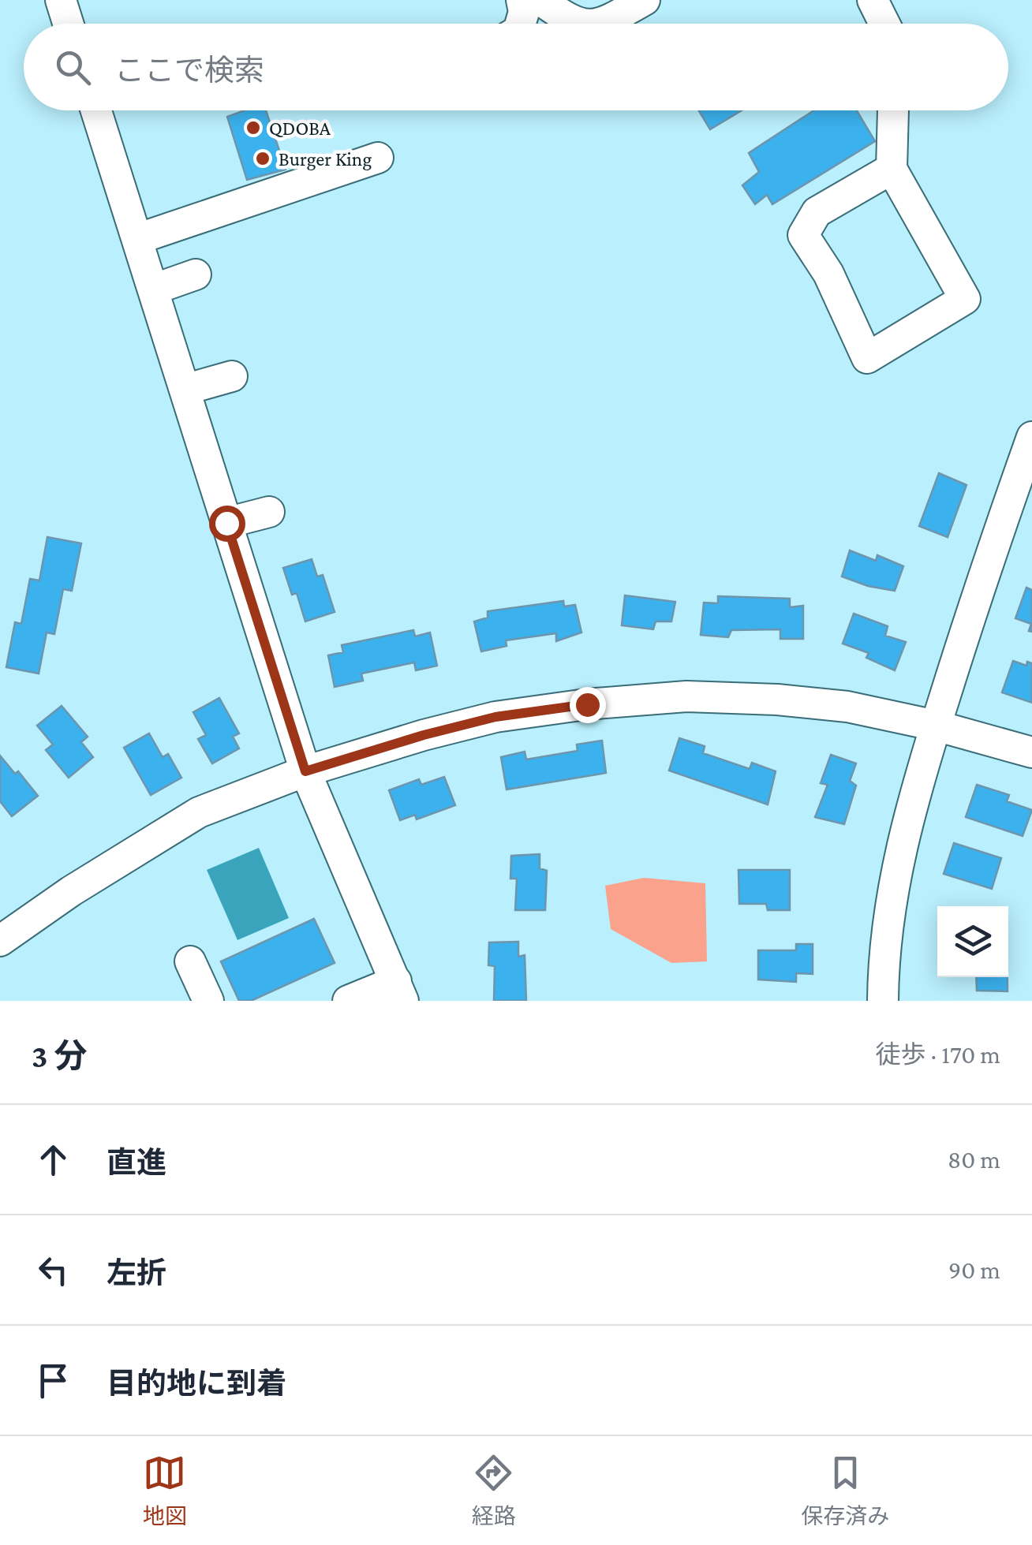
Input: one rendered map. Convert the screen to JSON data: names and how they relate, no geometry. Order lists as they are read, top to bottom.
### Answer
{
  "places": ["QDOBA", "Burger King"],
  "page": {
    "search": "ここで検索",
    "heading": ["3 分", "徒歩 · 170 m"],
    "list": [
      ["直進", "80 m"],
      ["左折", "90 m"],
      "目的地に到着"
    ],
    "nav": ["地図", "経路", "保存済み"]
  }
}
